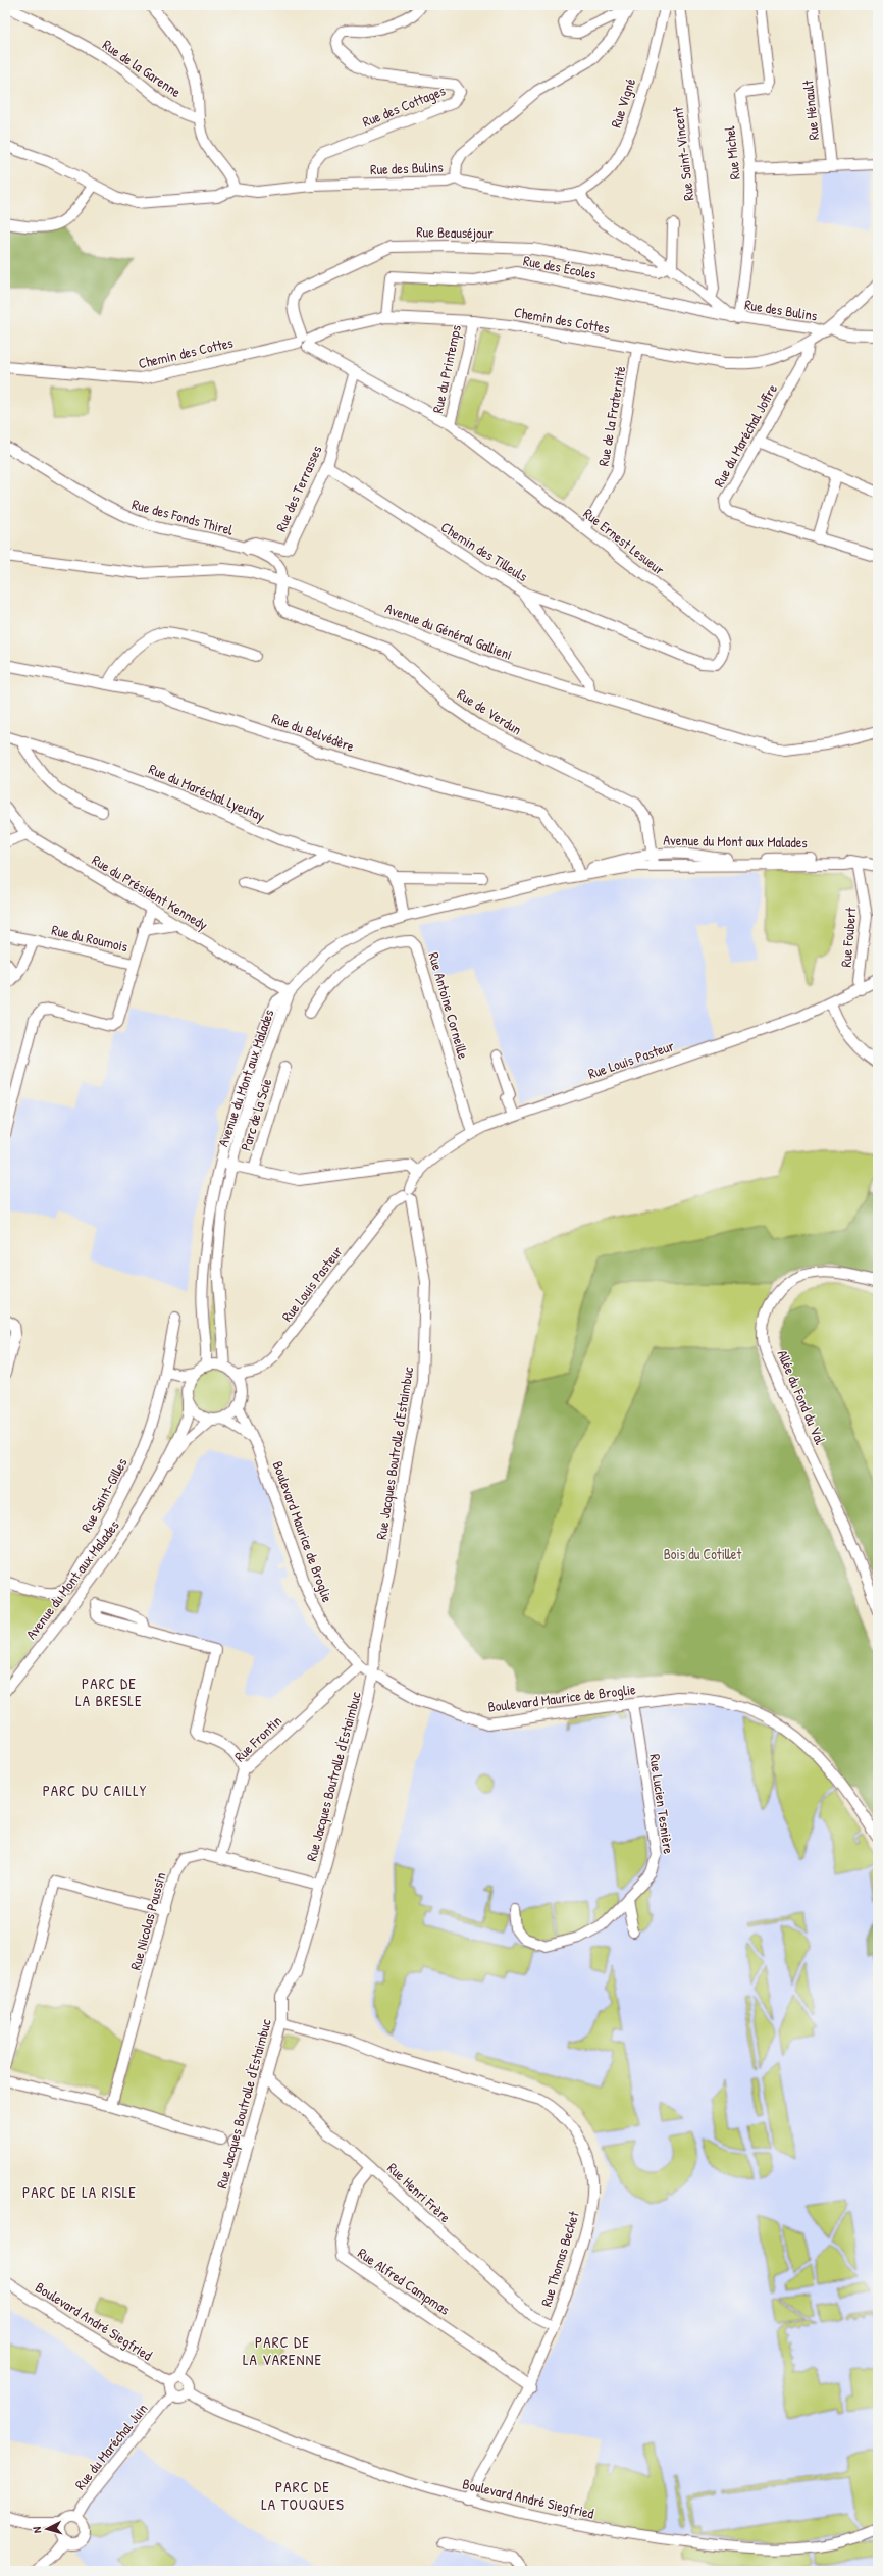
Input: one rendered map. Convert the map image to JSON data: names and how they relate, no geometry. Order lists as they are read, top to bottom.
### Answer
{
  "streets": {
    "street": [
      "Rue de la Garenne",
      "Rue Vigné",
      "Rue des Cottages",
      "Rue Hénault",
      "Rue Michel",
      "Rue Saint-Vincent",
      "Rue des Bulins",
      "Rue Beauséjour",
      "Rue des Écoles",
      "Chemin des Cottes",
      "Rue du Printemps",
      "Rue de la Fraternité",
      "Rue du Maréchal Joffre",
      "Rue des Terrasses",
      "Rue des Fonds Thirel",
      "Rue Ernest Lesueur",
      "Chemin des Tilleuls",
      "Avenue du Général Gallieni",
      "Rue de Verdun",
      "Rue du Belvédère",
      "Rue du Maréchal Lyeutay",
      "Avenue du Mont aux Malades",
      "Rue du Président Kennedy",
      "Rue Foubert",
      "Rue du Roumois",
      "Rue Antoine Corneille",
      "Rue Louis Pasteur",
      "Parc de la Scie",
      "Allée du Fond du Val",
      "Rue Jacques Boutrolle d'Estaimbuc",
      "Rue Saint-Gilles",
      "Boulevard Maurice de Broglie",
      "Rue Frontin",
      "Rue Lucien Tesnière",
      "Rue Nicolas Poussin",
      "Rue Henri Frère",
      "Rue Thomas Becket",
      "Rue Alfred Campmas",
      "Boulevard André Siegfried",
      "Rue du Maréchal Juin"
    ]
  },
  "crossings": [
    ["Rue Vigné", "Rue des Bulins"],
    ["Rue des Cottages", "Rue des Bulins"],
    ["Rue Michel", "Rue des Bulins"],
    ["Rue Saint-Vincent", "Rue des Bulins"],
    ["Rue des Bulins", "Rue Beauséjour"],
    ["Rue des Bulins", "Rue des Écoles"],
    ["Rue des Bulins", "Chemin des Cottes"],
    ["Rue Beauséjour", "Chemin des Cottes"],
    ["Rue Beauséjour", "Rue Ernest Lesueur"],
    ["Rue des Écoles", "Chemin des Cottes"],
    ["Chemin des Cottes", "Rue du Printemps"],
    ["Chemin des Cottes", "Rue de la Fraternité"],
    ["Chemin des Cottes", "Rue du Maréchal Joffre"],
    ["Chemin des Cottes", "Rue Ernest Lesueur"],
    ["Rue du Printemps", "Rue Ernest Lesueur"],
    ["Rue de la Fraternité", "Rue Ernest Lesueur"],
    ["Rue des Terrasses", "Rue des Fonds Thirel"],
    ["Rue des Terrasses", "Rue Ernest Lesueur"],
    ["Rue des Terrasses", "Chemin des Tilleuls"],
    ["Rue des Fonds Thirel", "Avenue du Général Gallieni"],
    ["Rue des Fonds Thirel", "Rue de Verdun"],
    ["Rue Ernest Lesueur", "Chemin des Tilleuls"],
    ["Chemin des Tilleuls", "Avenue du Général Gallieni"],
    ["Avenue du Général Gallieni", "Rue de Verdun"],
    ["Rue de Verdun", "Avenue du Mont aux Malades"],
    ["Rue du Belvédère", "Avenue du Mont aux Malades"],
    ["Avenue du Mont aux Malades", "Rue du Président Kennedy"],
    ["Avenue du Mont aux Malades", "Rue Foubert"],
    ["Avenue du Mont aux Malades", "Rue Louis Pasteur"],
    ["Avenue du Mont aux Malades", "Boulevard Maurice de Broglie"],
    ["Rue Foubert", "Rue Louis Pasteur"],
    ["Rue Antoine Corneille", "Rue Louis Pasteur"],
    ["Rue Louis Pasteur", "Rue Jacques Boutrolle d'Estaimbuc"],
    ["Rue Louis Pasteur", "Boulevard Maurice de Broglie"],
    ["Rue Jacques Boutrolle d'Estaimbuc", "Boulevard Maurice de Broglie"],
    ["Rue Jacques Boutrolle d'Estaimbuc", "Rue Nicolas Poussin"],
    ["Rue Jacques Boutrolle d'Estaimbuc", "Rue Henri Frère"],
    ["Rue Jacques Boutrolle d'Estaimbuc", "Rue Thomas Becket"],
    ["Rue Jacques Boutrolle d'Estaimbuc", "Boulevard André Siegfried"],
    ["Rue Jacques Boutrolle d'Estaimbuc", "Rue du Maréchal Juin"],
    ["Boulevard Maurice de Broglie", "Rue Frontin"],
    ["Boulevard Maurice de Broglie", "Rue Lucien Tesnière"],
    ["Rue Frontin", "Rue Nicolas Poussin"],
    ["Rue Henri Frère", "Rue Thomas Becket"],
    ["Rue Henri Frère", "Rue Alfred Campmas"],
    ["Rue Thomas Becket", "Rue Alfred Campmas"],
    ["Rue Thomas Becket", "Boulevard André Siegfried"]
  ],
  "districts": [
    "PARC DE LA BRESLE",
    "PARC DU CAILLY",
    "PARC DE LA RISLE",
    "PARC DE LA VARENNE",
    "PARC DE LA TOUQUES"
  ],
  "parks": ["Bois du Cotillet"],
  "north": "left"
}
